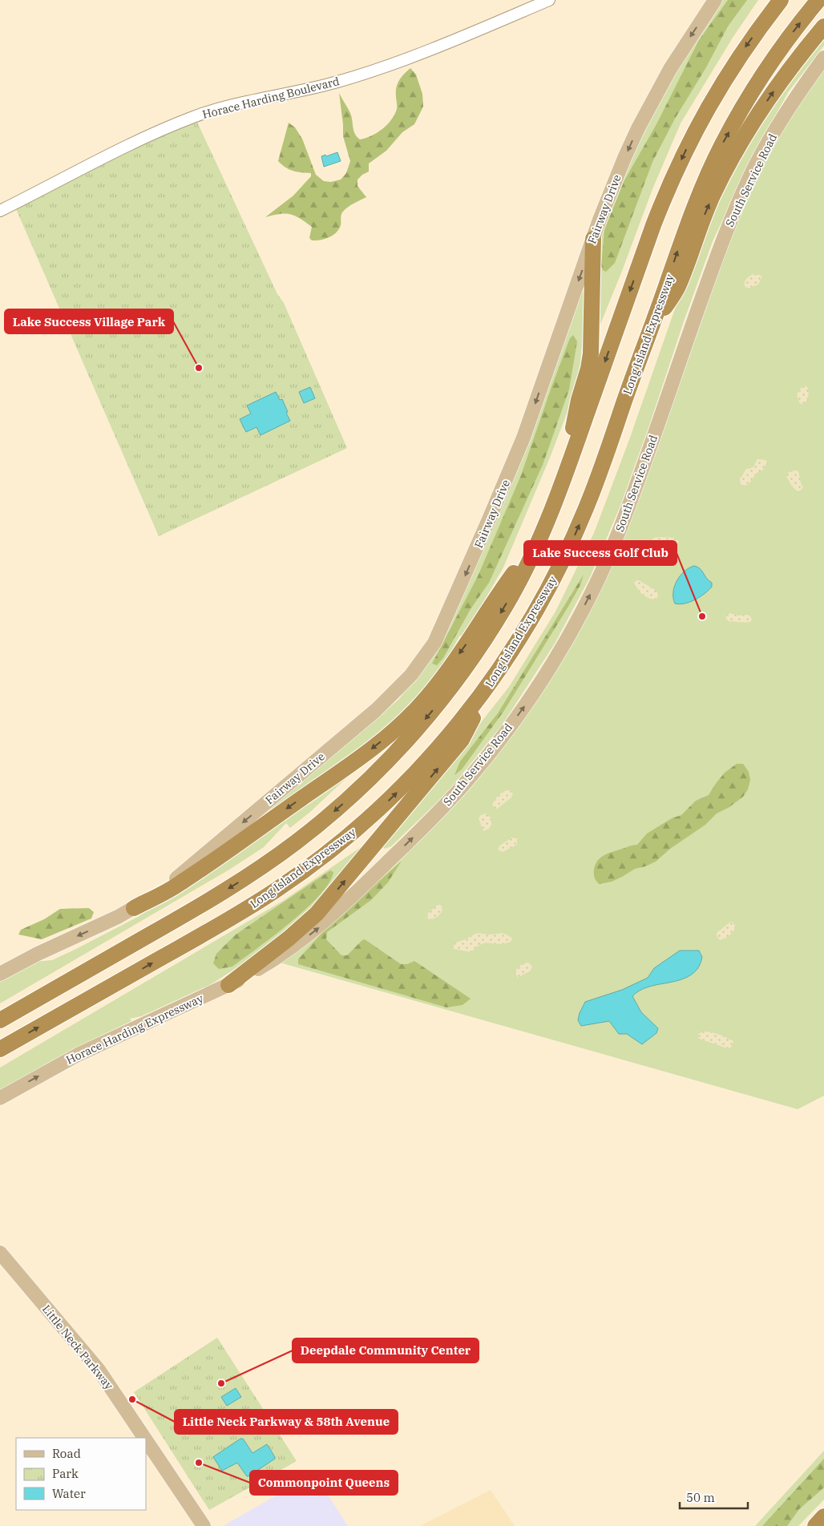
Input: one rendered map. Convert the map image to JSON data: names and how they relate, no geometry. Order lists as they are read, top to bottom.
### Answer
{
  "streets": {
    "highway": ["Long Island Expressway"],
    "main road": [
      "South Service Road",
      "Fairway Drive",
      "Horace Harding Expressway",
      "Little Neck Parkway"
    ],
    "street": ["Horace Harding Boulevard"]
  },
  "crossings": [
    ["South Service Road", "Horace Harding Expressway"]
  ],
  "one_way": ["South Service Road", "Fairway Drive", "Horace Harding Expressway"],
  "places": [
    "Lake Success Village Park",
    "Lake Success Golf Club",
    "Deepdale Community Center",
    "Little Neck Parkway & 58th Avenue",
    "Commonpoint Queens"
  ],
  "legend": ["Road", "Park", "Water"],
  "scale_bar": "50 m"
}
